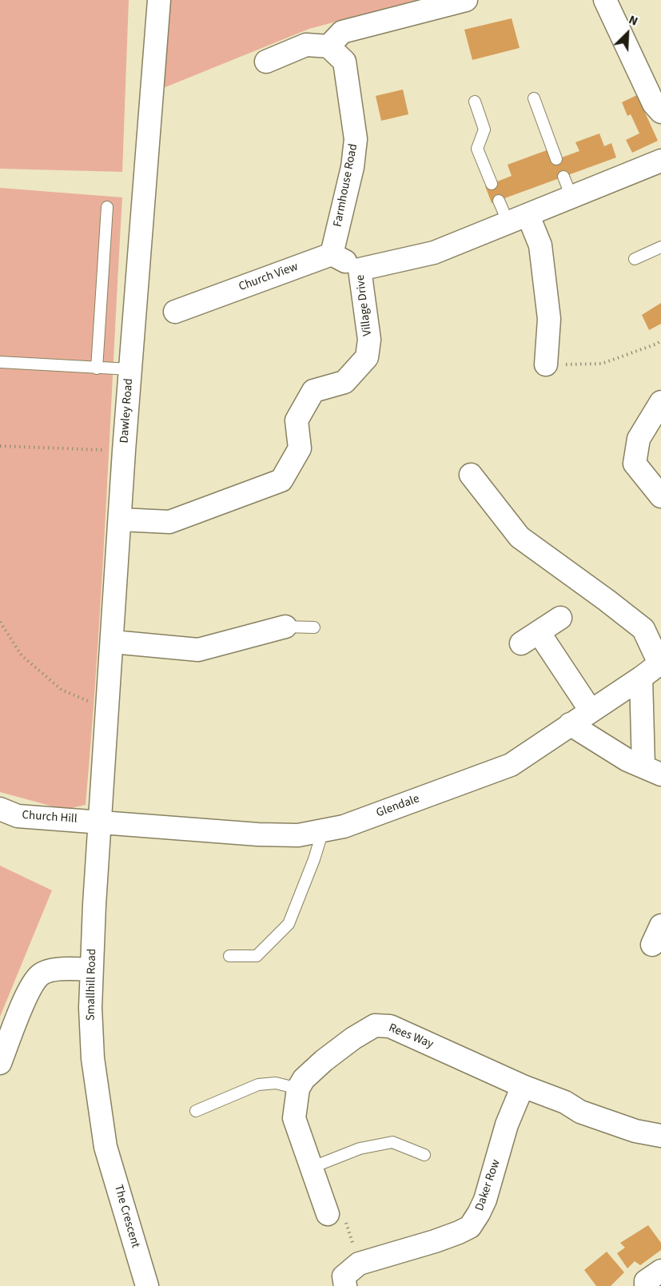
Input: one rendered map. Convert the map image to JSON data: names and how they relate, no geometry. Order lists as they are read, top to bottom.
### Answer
{
  "streets": {
    "street": [
      "Farmhouse Road",
      "Church View",
      "Village Drive",
      "Dawley Road",
      "Glendale",
      "Church Hill",
      "Smallhill Road",
      "Rees Way",
      "Daker Row",
      "The Crescent"
    ]
  },
  "crossings": [
    ["Farmhouse Road", "Church View"],
    ["Village Drive", "Dawley Road"],
    ["Dawley Road", "Glendale"],
    ["Dawley Road", "Church Hill"],
    ["Dawley Road", "Smallhill Road"],
    ["Glendale", "Church Hill"],
    ["Glendale", "Smallhill Road"],
    ["Church Hill", "Smallhill Road"],
    ["Smallhill Road", "The Crescent"],
    ["Rees Way", "Daker Row"]
  ],
  "north": "top right"
}
